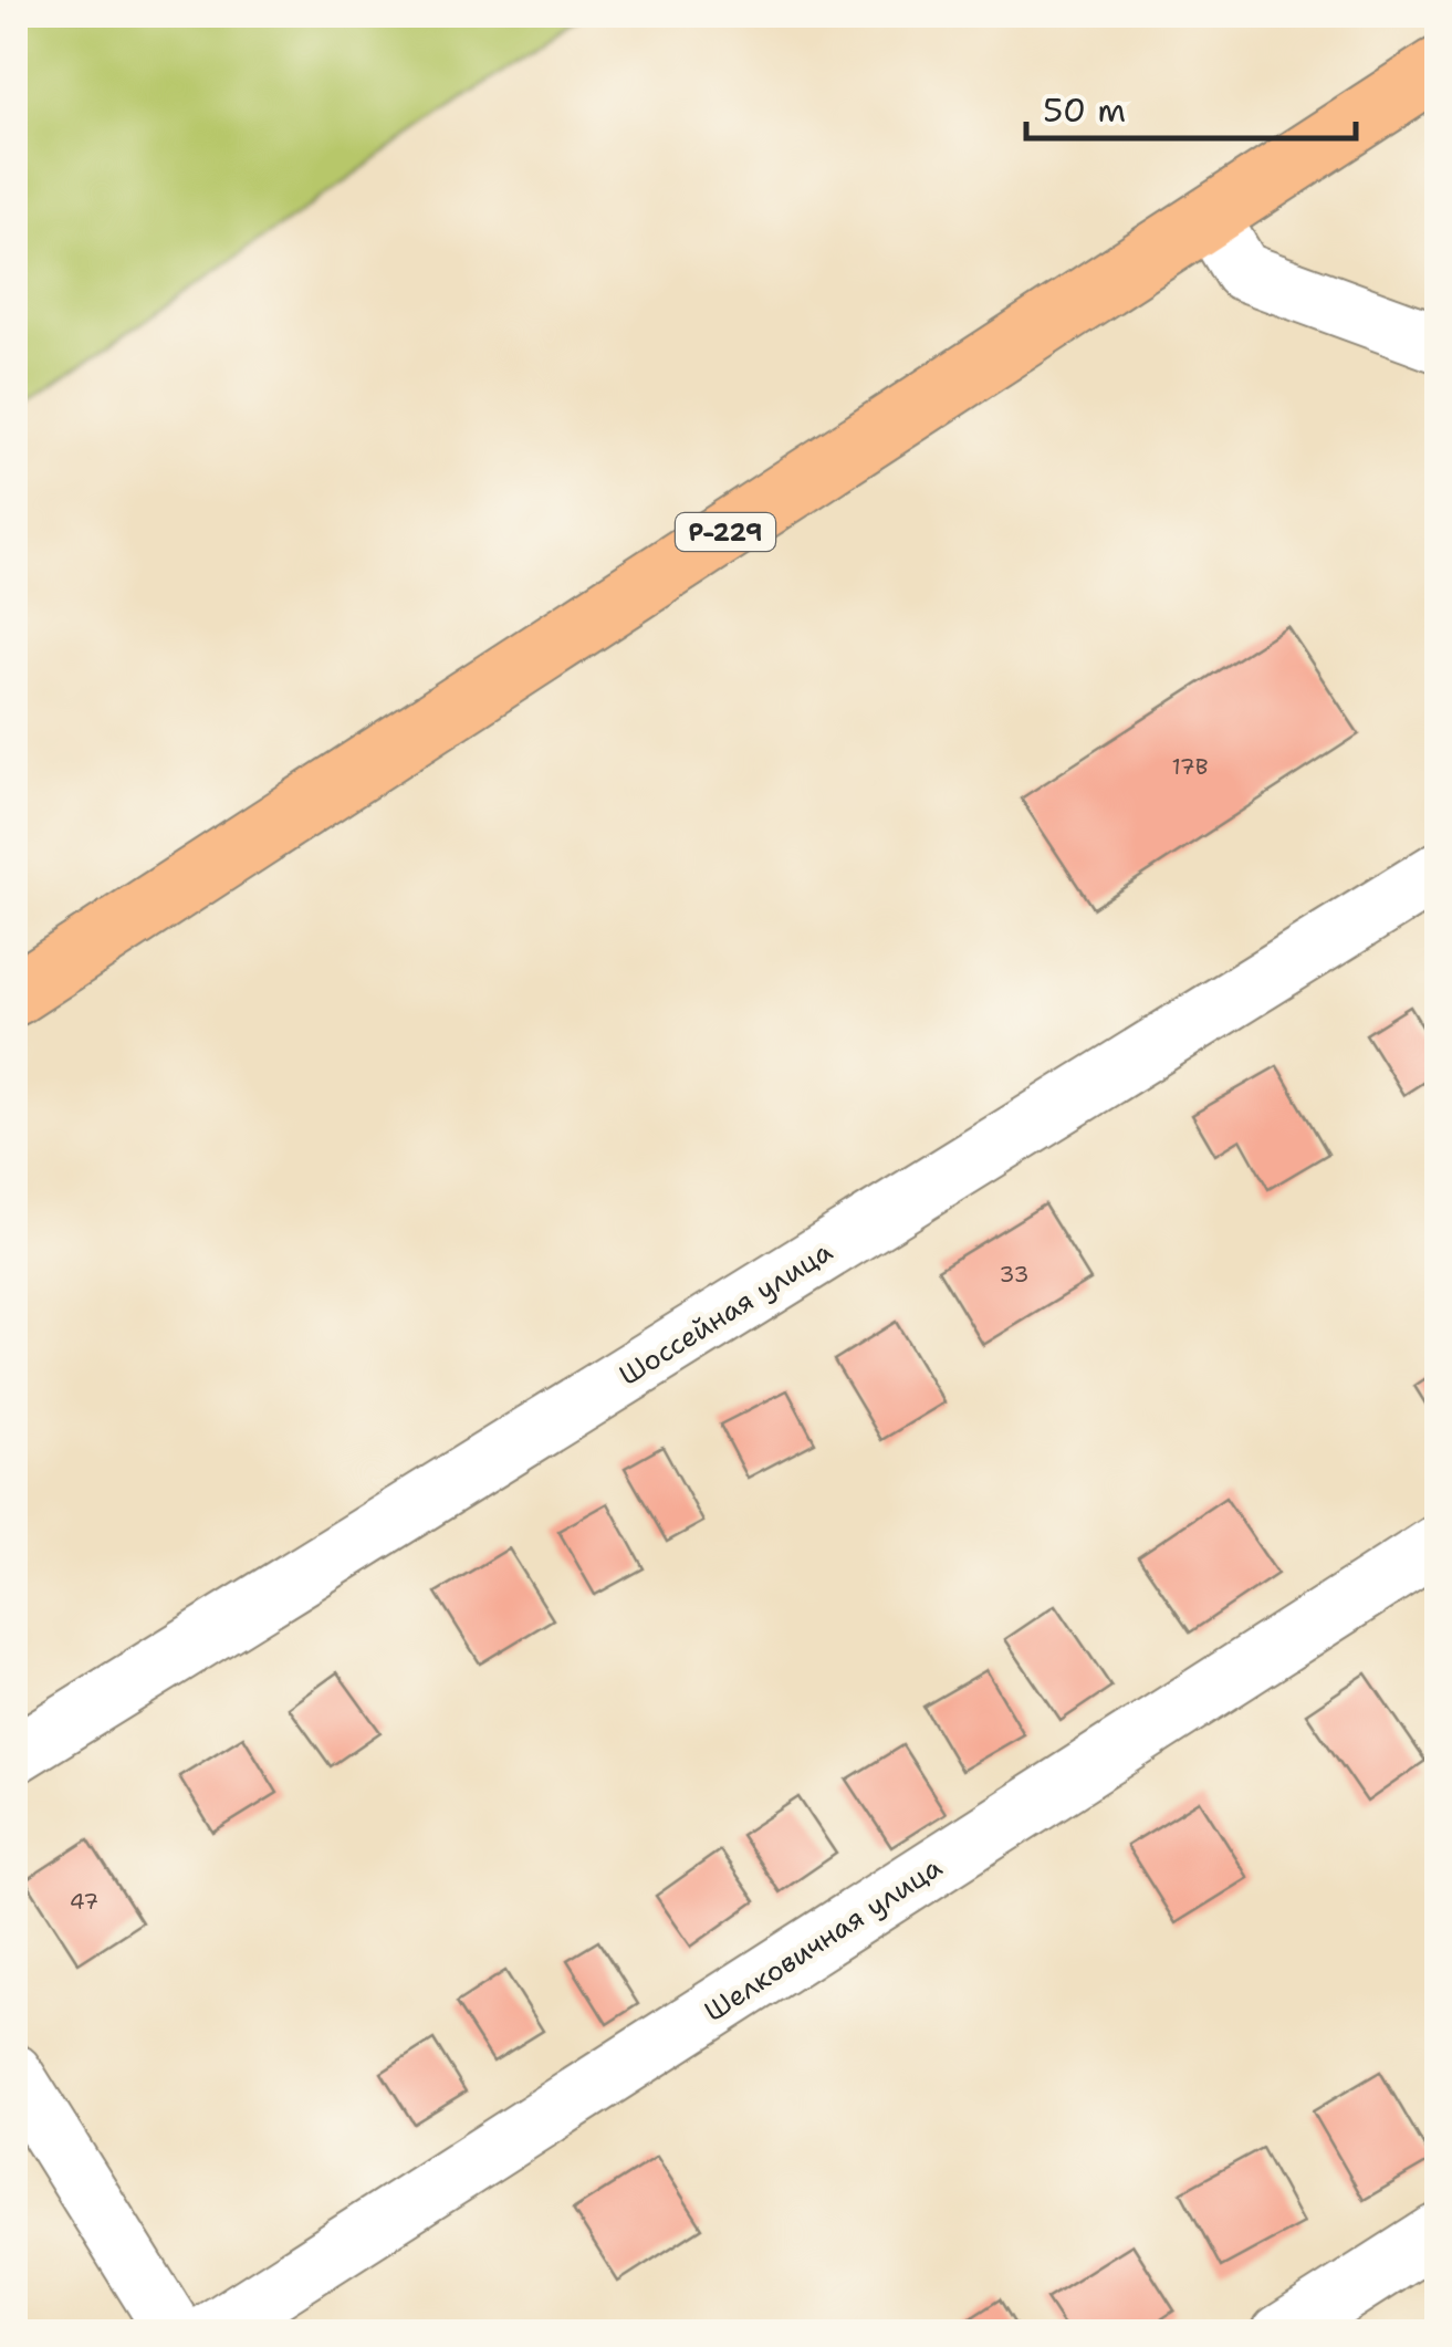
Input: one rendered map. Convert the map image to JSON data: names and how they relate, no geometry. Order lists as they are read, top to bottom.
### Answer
{
  "streets": {
    "main road": ["Р-229"],
    "street": ["Шоссейная улица", "Шелковичная улица"]
  },
  "house_numbers": ["17В", "33", "47"],
  "scale_bar": "50 m"
}
